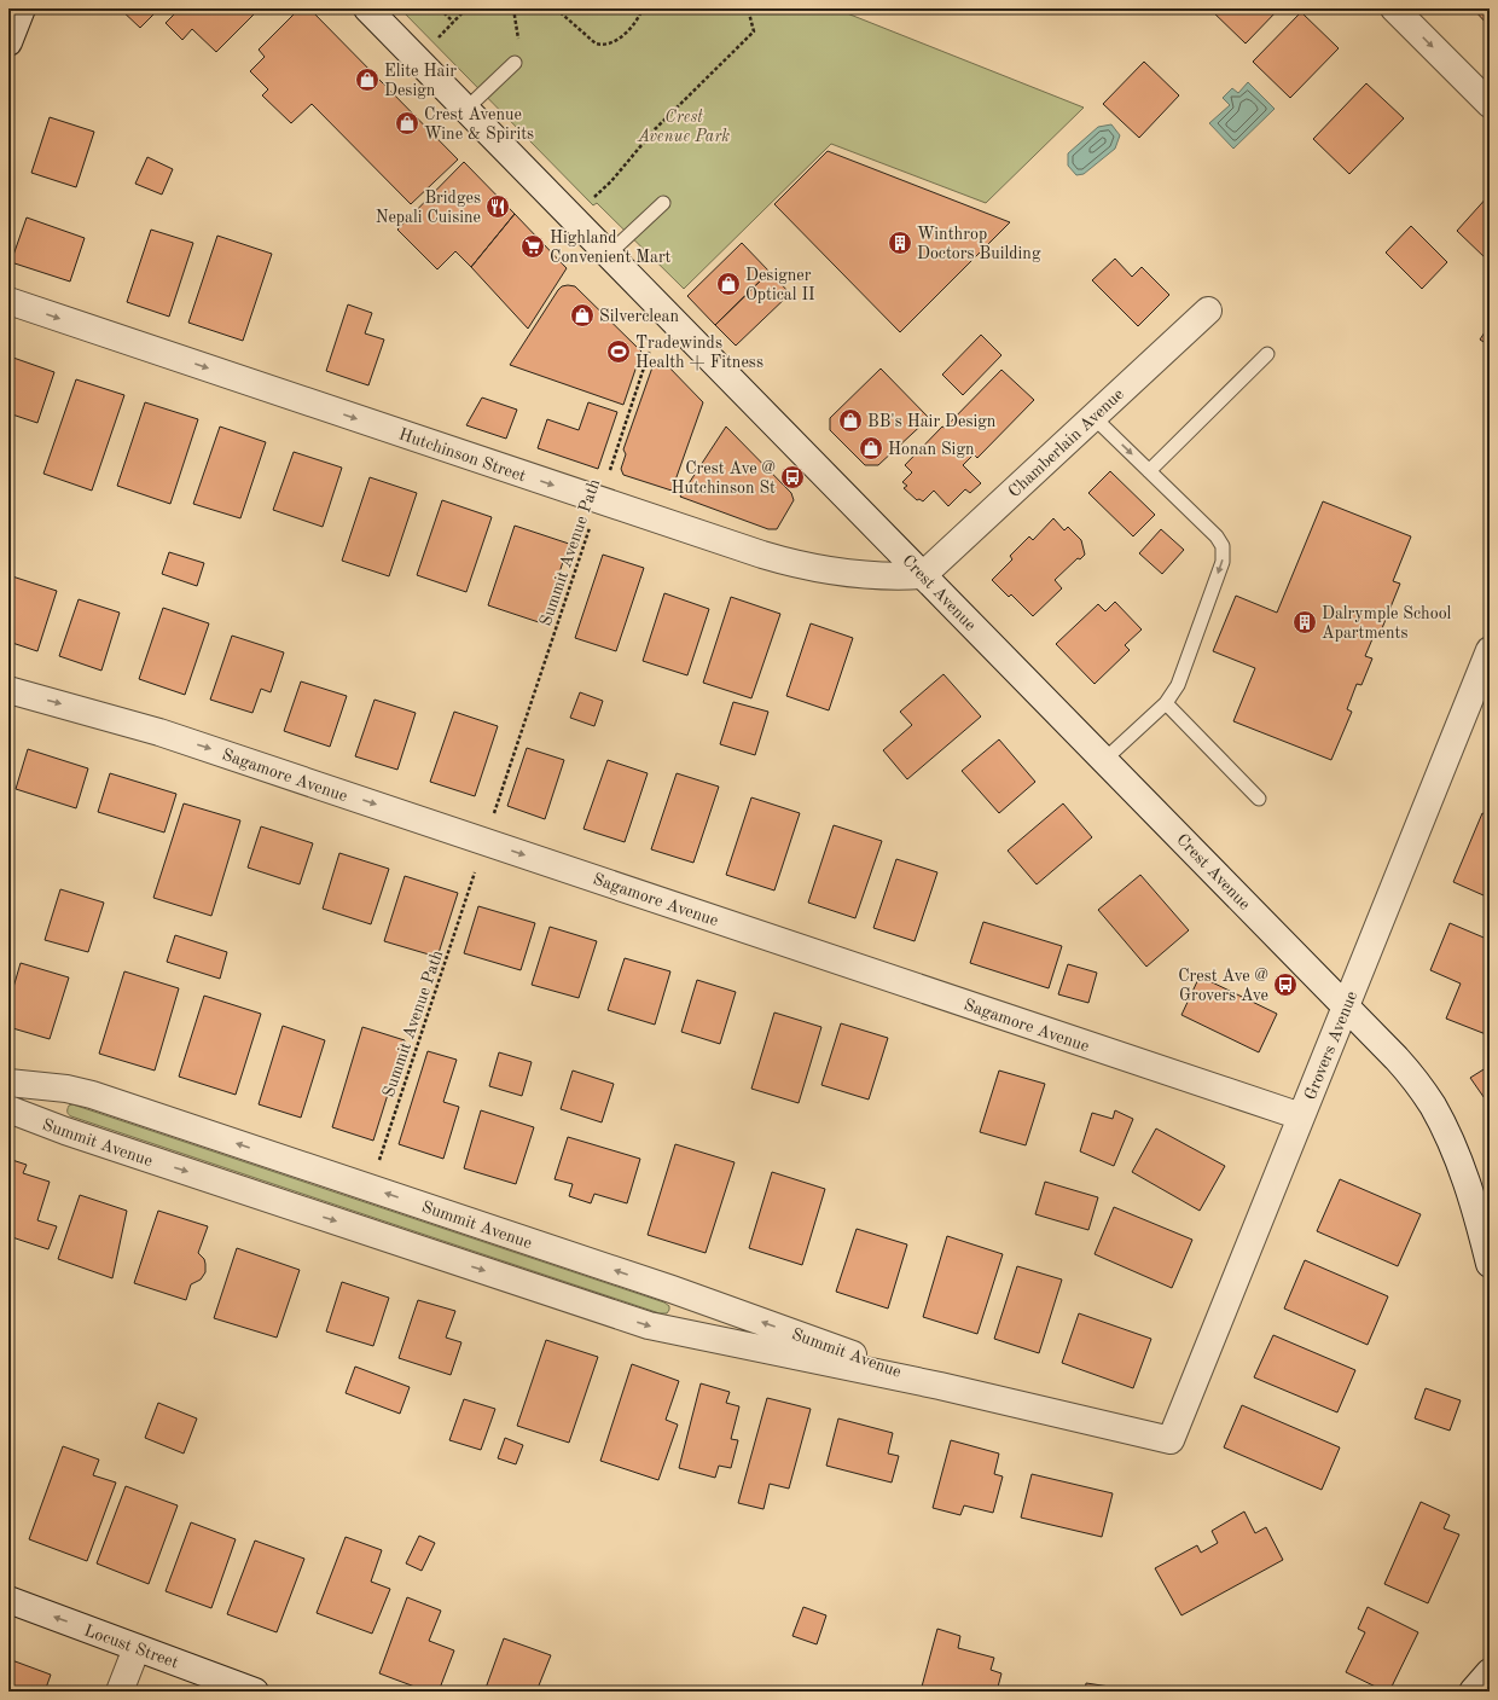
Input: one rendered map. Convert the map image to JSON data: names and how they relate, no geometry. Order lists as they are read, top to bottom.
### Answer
{
  "streets": {
    "street": [
      "Chamberlain Avenue",
      "Hutchinson Street",
      "Crest Avenue",
      "Sagamore Avenue",
      "Grovers Avenue",
      "Summit Avenue",
      "Locust Street"
    ],
    "path": ["Summit Avenue Path"]
  },
  "crossings": [
    ["Chamberlain Avenue", "Hutchinson Street"],
    ["Chamberlain Avenue", "Crest Avenue"],
    ["Hutchinson Street", "Summit Avenue Path"],
    ["Hutchinson Street", "Crest Avenue"],
    ["Summit Avenue Path", "Crest Avenue"],
    ["Summit Avenue Path", "Summit Avenue"],
    ["Crest Avenue", "Grovers Avenue"],
    ["Sagamore Avenue", "Grovers Avenue"],
    ["Grovers Avenue", "Summit Avenue"]
  ],
  "one_way": ["Hutchinson Street", "Sagamore Avenue", "Locust Street"],
  "parks": ["Crest Avenue Park"],
  "places": {
    "shop": [
      "Elite Hair Design",
      "Crest Avenue Wine & Spirits",
      "Designer Optical II",
      "Silverclean",
      "BB's Hair Design",
      "Honan Sign"
    ],
    "restaurant": ["Bridges Nepali Cuisine"],
    "building": ["Winthrop Doctors Building", "Dalrymple School Apartments"],
    "supermarket": ["Highland Convenient Mart"],
    "sports": ["Tradewinds Health + Fitness"],
    "bus stop": ["Crest Ave @ Hutchinson St", "Crest Ave @ Grovers Ave"]
  }
}
